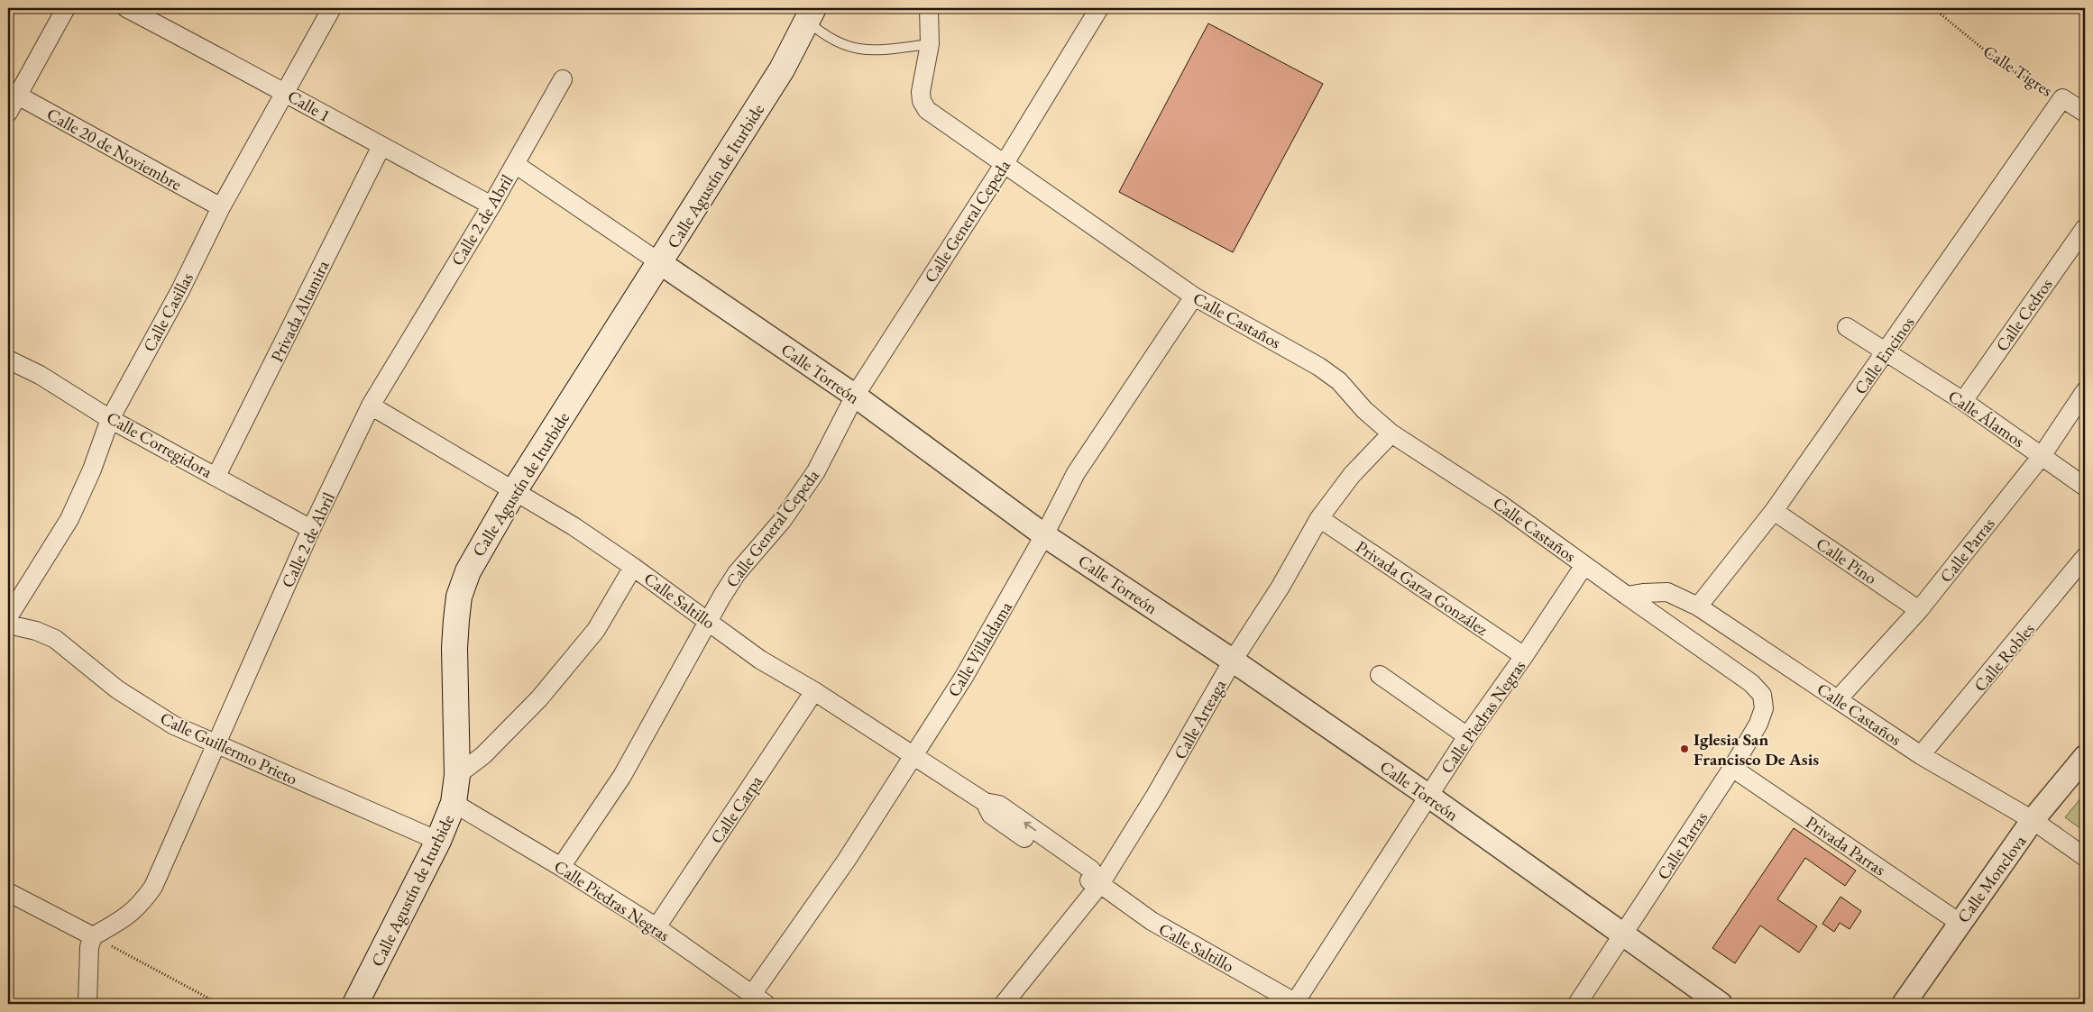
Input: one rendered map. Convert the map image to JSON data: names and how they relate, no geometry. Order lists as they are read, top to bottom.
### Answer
{
  "streets": {
    "main road": ["Calle Agustín de Iturbide"],
    "street": [
      "Calle Tigres",
      "Calle 1",
      "Calle 20 de Noviembre",
      "Calle 2 de Abril",
      "Calle General Cepeda",
      "Privada Altamira",
      "Calle Casillas",
      "Calle Cedros",
      "Calle Castaños",
      "Calle Encinos",
      "Calle Torreón",
      "Calle Álamos",
      "Calle Corregidora",
      "Calle Parras",
      "Calle Pino",
      "Privada Garza González",
      "Calle Saltillo",
      "Calle Villaldama",
      "Calle Robles",
      "Calle Piedras Negras",
      "Calle Arteaga",
      "Calle Guillermo Prieto",
      "Calle Carpa",
      "Privada Parras",
      "Calle Monclova"
    ]
  },
  "crossings": [
    ["Calle Tigres", "Calle Encinos"],
    ["Calle 1", "Calle 2 de Abril"],
    ["Calle 1", "Privada Altamira"],
    ["Calle 1", "Calle Casillas"],
    ["Calle 20 de Noviembre", "Calle Casillas"],
    ["Calle Agustín de Iturbide", "Calle Torreón"],
    ["Calle Agustín de Iturbide", "Calle Saltillo"],
    ["Calle Agustín de Iturbide", "Calle Piedras Negras"],
    ["Calle Agustín de Iturbide", "Calle Guillermo Prieto"],
    ["Calle 2 de Abril", "Calle Torreón"],
    ["Calle 2 de Abril", "Calle Corregidora"],
    ["Calle 2 de Abril", "Calle Saltillo"],
    ["Calle 2 de Abril", "Calle Guillermo Prieto"],
    ["Calle General Cepeda", "Calle Castaños"],
    ["Calle General Cepeda", "Calle Torreón"],
    ["Calle General Cepeda", "Calle Saltillo"],
    ["Calle General Cepeda", "Calle Piedras Negras"],
    ["Privada Altamira", "Calle Corregidora"],
    ["Calle Casillas", "Calle Corregidora"],
    ["Calle Cedros", "Calle Álamos"],
    ["Calle Castaños", "Calle Encinos"],
    ["Calle Castaños", "Calle Parras"],
    ["Calle Castaños", "Calle Villaldama"],
    ["Calle Castaños", "Calle Robles"],
    ["Calle Castaños", "Calle Piedras Negras"],
    ["Calle Castaños", "Calle Arteaga"],
    ["Calle Castaños", "Calle Monclova"],
    ["Calle Encinos", "Calle Álamos"],
    ["Calle Encinos", "Calle Pino"],
    ["Calle Torreón", "Calle Parras"],
    ["Calle Torreón", "Calle Villaldama"],
    ["Calle Torreón", "Calle Piedras Negras"],
    ["Calle Torreón", "Calle Arteaga"],
    ["Calle Álamos", "Calle Parras"],
    ["Calle Parras", "Calle Pino"],
    ["Calle Parras", "Privada Parras"],
    ["Privada Garza González", "Calle Piedras Negras"],
    ["Privada Garza González", "Calle Arteaga"],
    ["Calle Saltillo", "Calle Villaldama"],
    ["Calle Saltillo", "Calle Piedras Negras"],
    ["Calle Saltillo", "Calle Arteaga"],
    ["Calle Saltillo", "Calle Carpa"],
    ["Calle Villaldama", "Calle Piedras Negras"],
    ["Calle Piedras Negras", "Calle Carpa"],
    ["Privada Parras", "Calle Monclova"]
  ],
  "places": ["Iglesia San Francisco De Asis"]
}
